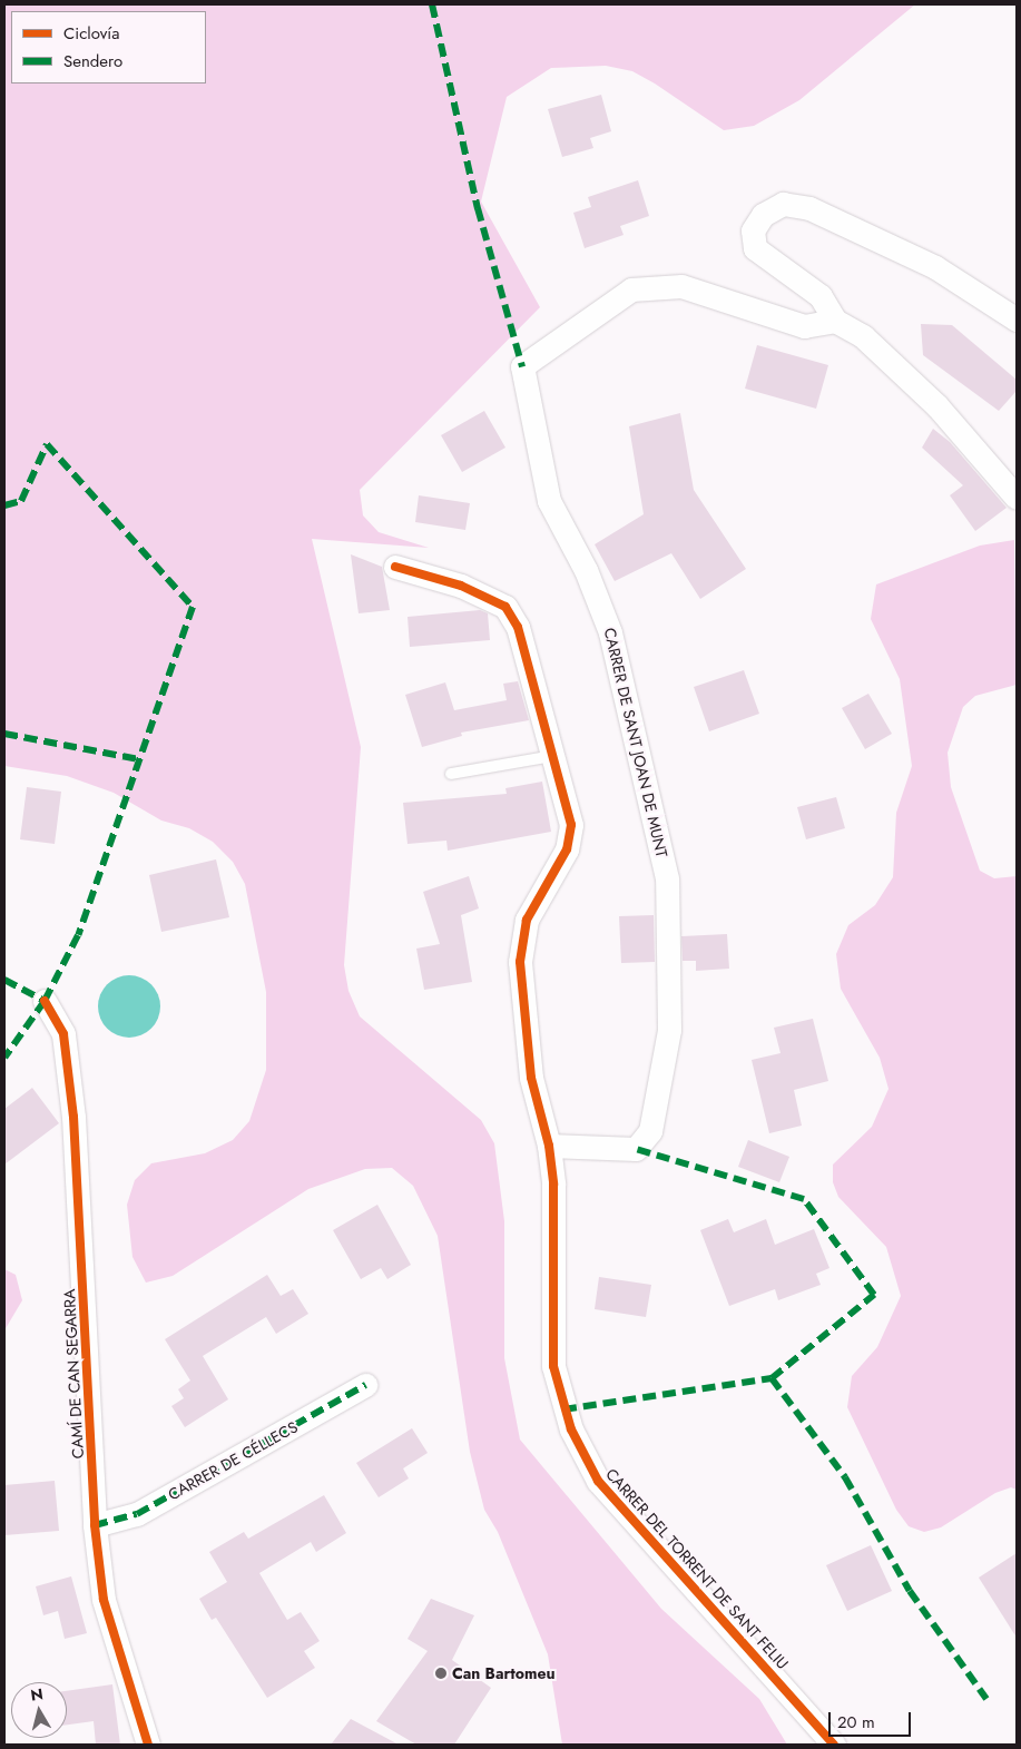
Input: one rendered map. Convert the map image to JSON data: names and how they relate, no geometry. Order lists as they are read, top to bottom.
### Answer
{
  "streets": {
    "street": [
      "CARRER DE SANT JOAN DE MUNT",
      "CAMÍ DE CAN SEGARRA",
      "CARRER DE CÉLLECS",
      "CARRER DEL TORRENT DE SANT FELIU"
    ]
  },
  "crossings": [
    ["CARRER DE SANT JOAN DE MUNT", "CARRER DEL TORRENT DE SANT FELIU"],
    ["CAMÍ DE CAN SEGARRA", "CARRER DE CÉLLECS"]
  ],
  "places": ["Can Bartomeu"],
  "legend": ["Ciclovía", "Sendero"],
  "scale_bar": "20 m",
  "north": "top"
}
